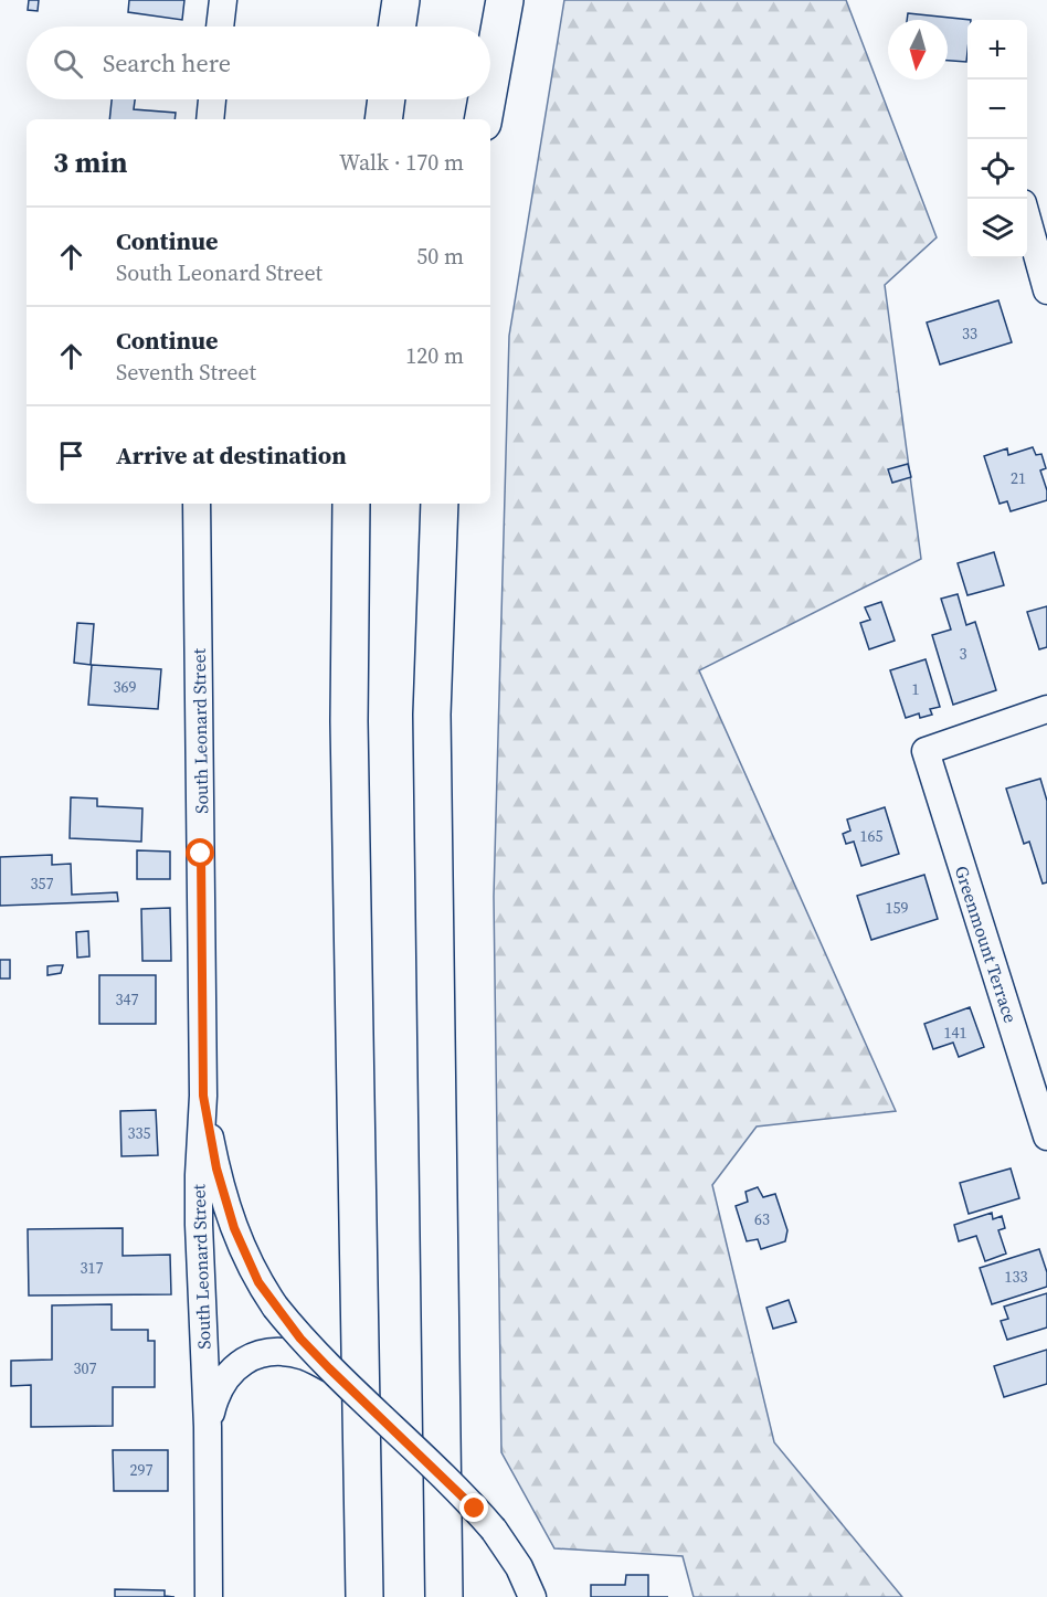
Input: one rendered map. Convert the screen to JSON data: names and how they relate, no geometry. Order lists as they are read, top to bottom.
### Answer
{
  "streets": {
    "street": ["South Leonard Street", "Greenmount Terrace"]
  },
  "house_numbers": [
    "33",
    "21",
    "3",
    "369",
    "1",
    "165",
    "357",
    "159",
    "347",
    "141",
    "335",
    "63",
    "317",
    "133",
    "307",
    "297"
  ],
  "north": "bottom",
  "page": {
    "map_buttons": ["+", "−"],
    "search": "Search here",
    "heading": ["3 min", "Walk · 170 m"],
    "list": [
      ["Continue", "South Leonard Street", "50 m"],
      ["Continue", "Seventh Street", "120 m"],
      "Arrive at destination"
    ]
  }
}
